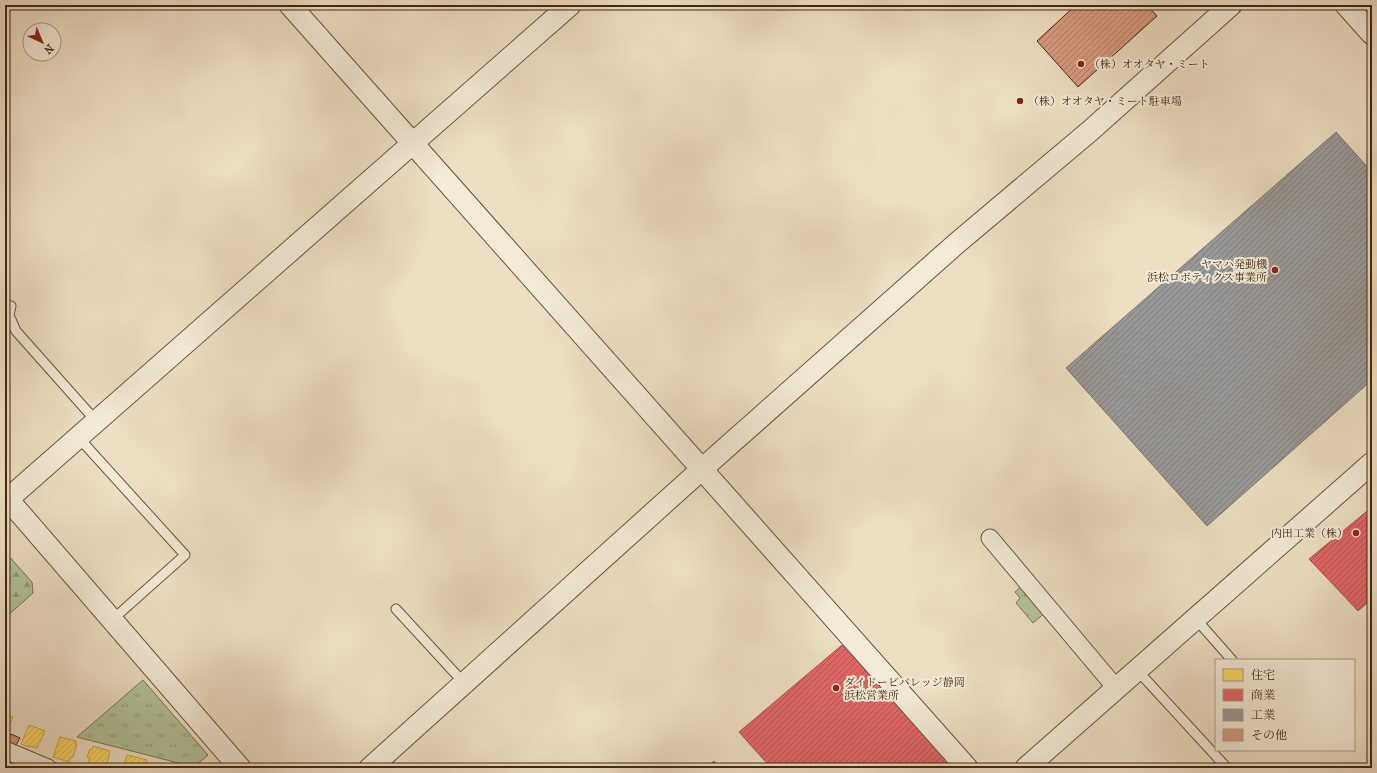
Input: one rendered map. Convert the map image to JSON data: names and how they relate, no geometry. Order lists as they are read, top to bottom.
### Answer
{
  "places": [
    "（株）オオタヤ・ミート",
    "（株）オオタヤ・ミート駐車場",
    "ヤマハ発動機 浜松ロボティクス事業所",
    "内田工業（株）",
    "ダイドービバレッジ静岡 浜松営業所"
  ],
  "legend": [
    "住宅",
    "商業",
    "工業",
    "その他"
  ],
  "north": "bottom right"
}
